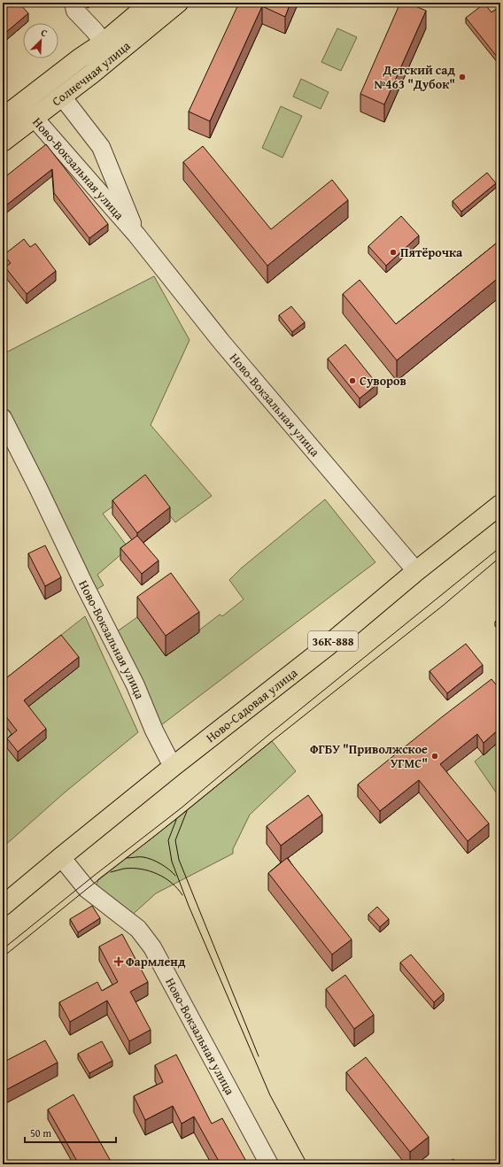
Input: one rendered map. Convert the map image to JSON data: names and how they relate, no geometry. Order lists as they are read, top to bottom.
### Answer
{
  "streets": {
    "main road": ["Солнечная улица", "36К-888", "Ново-Садовая улица"],
    "street": ["Ново-Вокзальная улица"]
  },
  "crossings": [
    ["Солнечная улица", "Ново-Вокзальная улица"],
    ["Ново-Вокзальная улица", "Ново-Садовая улица"]
  ],
  "places": {
    "other": [
      "Детский сад №463 \"Дубок\"",
      "Пятёрочка",
      "Суворов",
      "ФГБУ \"Приволжское УГМС\""
    ],
    "health": ["Фармленд"]
  },
  "scale_bar": "50 m",
  "north": "top right"
}
